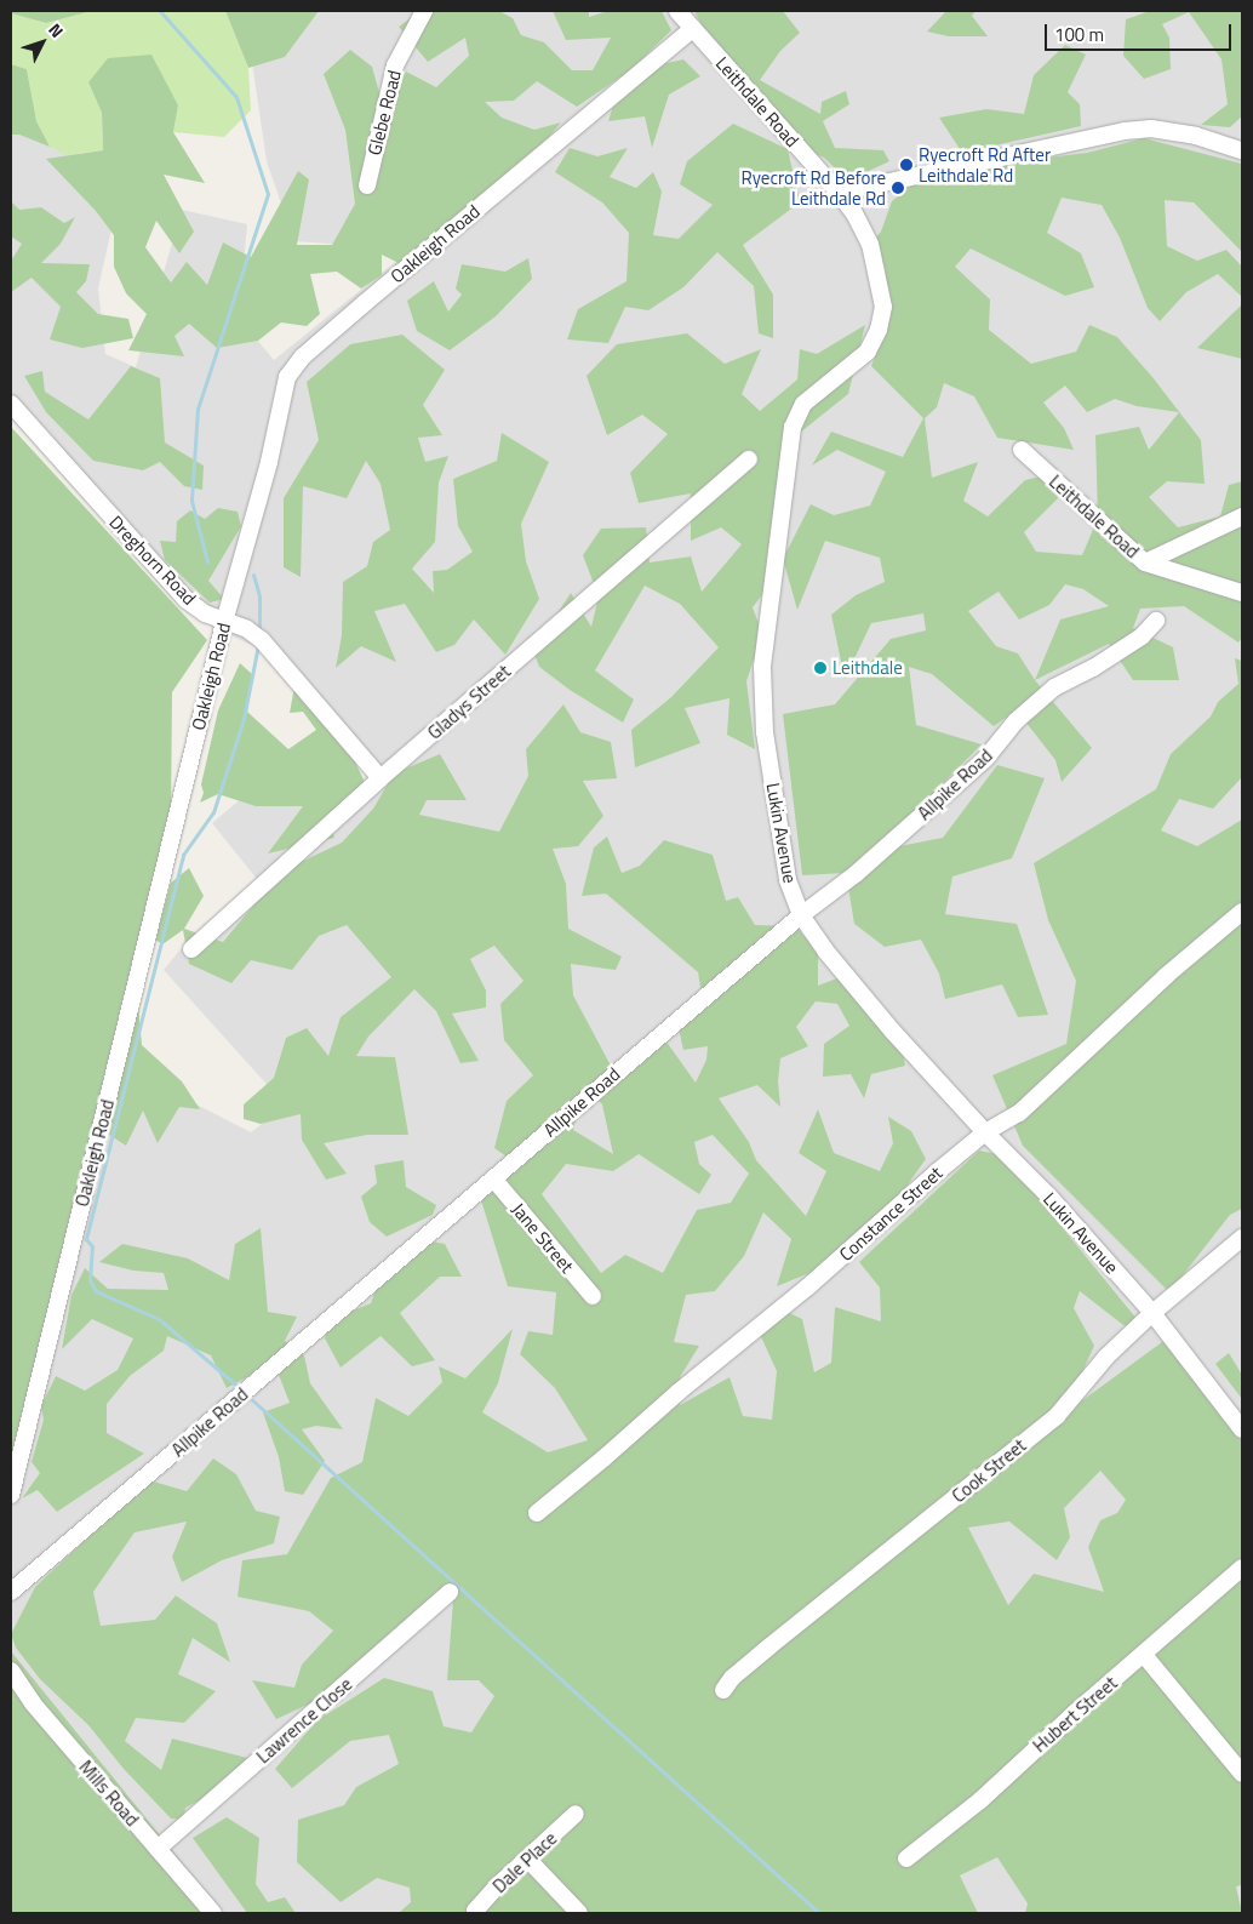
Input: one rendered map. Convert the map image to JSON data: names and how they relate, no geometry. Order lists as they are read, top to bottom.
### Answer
{
  "streets": {
    "street": [
      "Leithdale Road",
      "Glebe Road",
      "Oakleigh Road",
      "Dreghorn Road",
      "Gladys Street",
      "Allpike Road",
      "Lukin Avenue",
      "Constance Street",
      "Jane Street",
      "Cook Street",
      "Hubert Street",
      "Lawrence Close",
      "Mills Road",
      "Dale Place"
    ]
  },
  "crossings": [
    ["Leithdale Road", "Oakleigh Road"],
    ["Leithdale Road", "Lukin Avenue"],
    ["Oakleigh Road", "Dreghorn Road"],
    ["Dreghorn Road", "Gladys Street"],
    ["Allpike Road", "Lukin Avenue"],
    ["Allpike Road", "Jane Street"],
    ["Lukin Avenue", "Constance Street"],
    ["Lukin Avenue", "Cook Street"],
    ["Lawrence Close", "Mills Road"]
  ],
  "places": ["Ryecroft Rd After Leithdale Rd", "Ryecroft Rd Before Leithdale Rd", "Leithdale"],
  "scale_bar": "100 m",
  "north": "top right"
}
